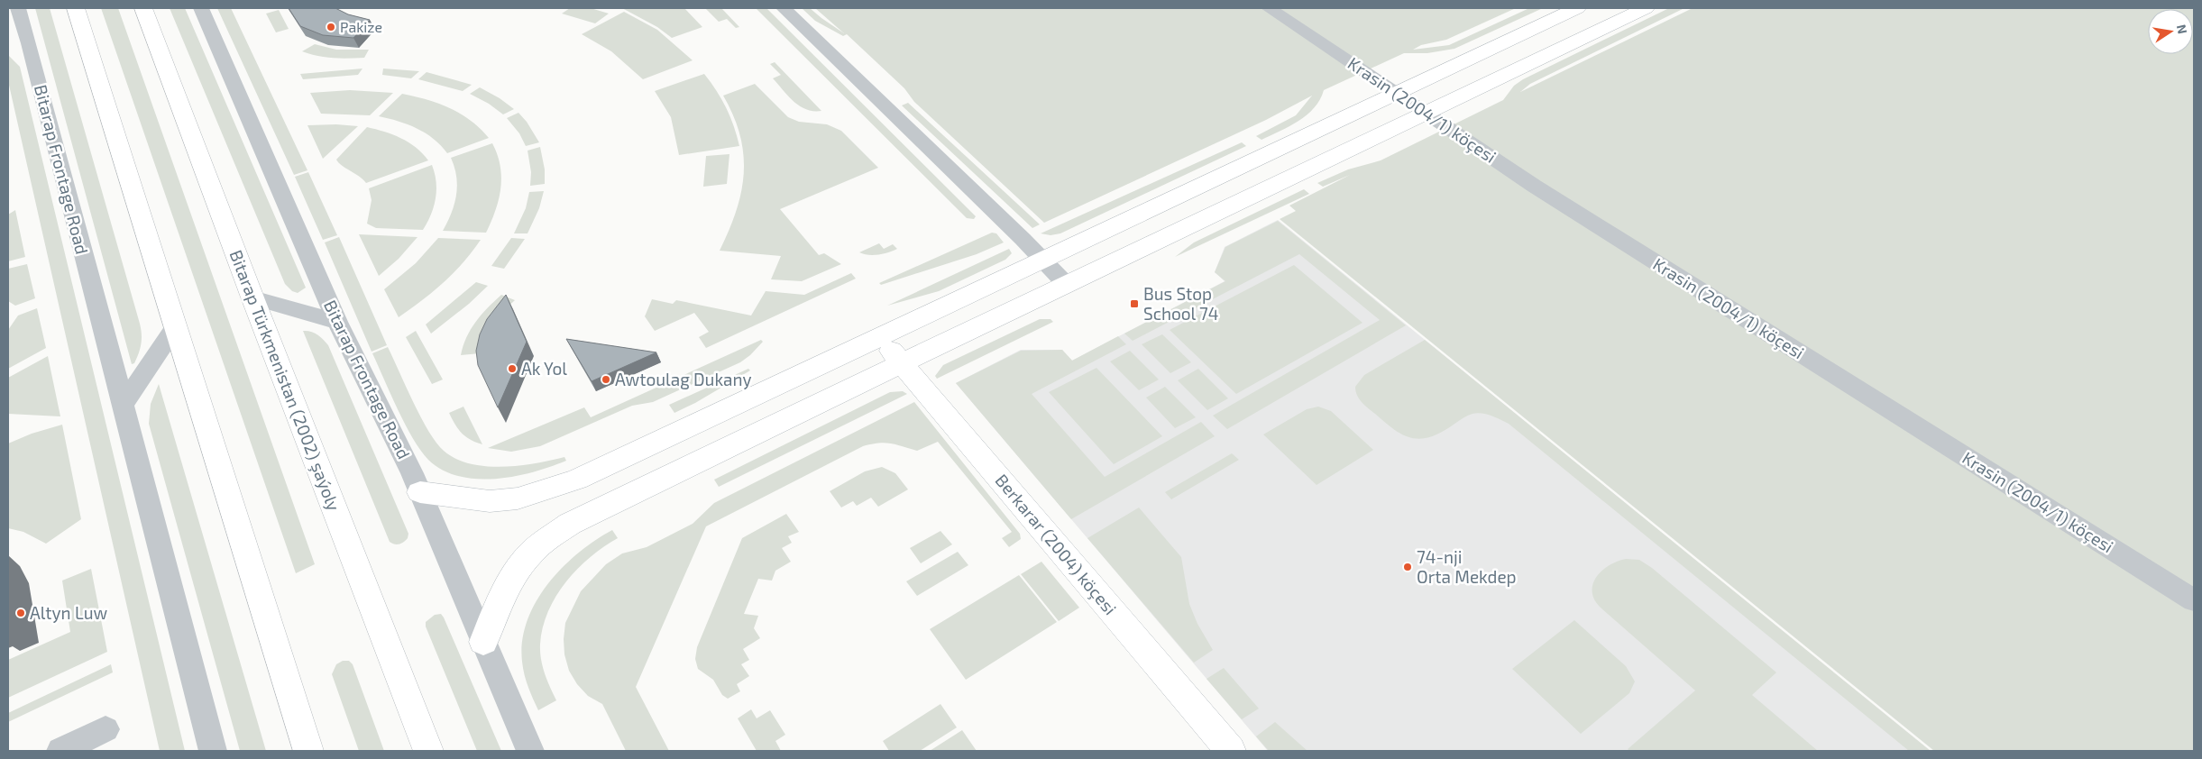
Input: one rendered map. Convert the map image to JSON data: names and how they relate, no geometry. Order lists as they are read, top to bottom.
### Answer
{
  "streets": {
    "street": [
      "Krasin (2004/1) köçesi",
      "Bitarap Frontage Road",
      "Bitarap Türkmenistan (2002) şaýoly",
      "Berkarar (2004) köçesi"
    ]
  },
  "places": {
    "other": [
      "Pakize",
      "Ak Yol",
      "Awtoulag Dukany",
      "74-nji Orta Mekdep",
      "Altyn Luw"
    ],
    "transit": ["Bus Stop School 74"]
  },
  "north": "right"
}
